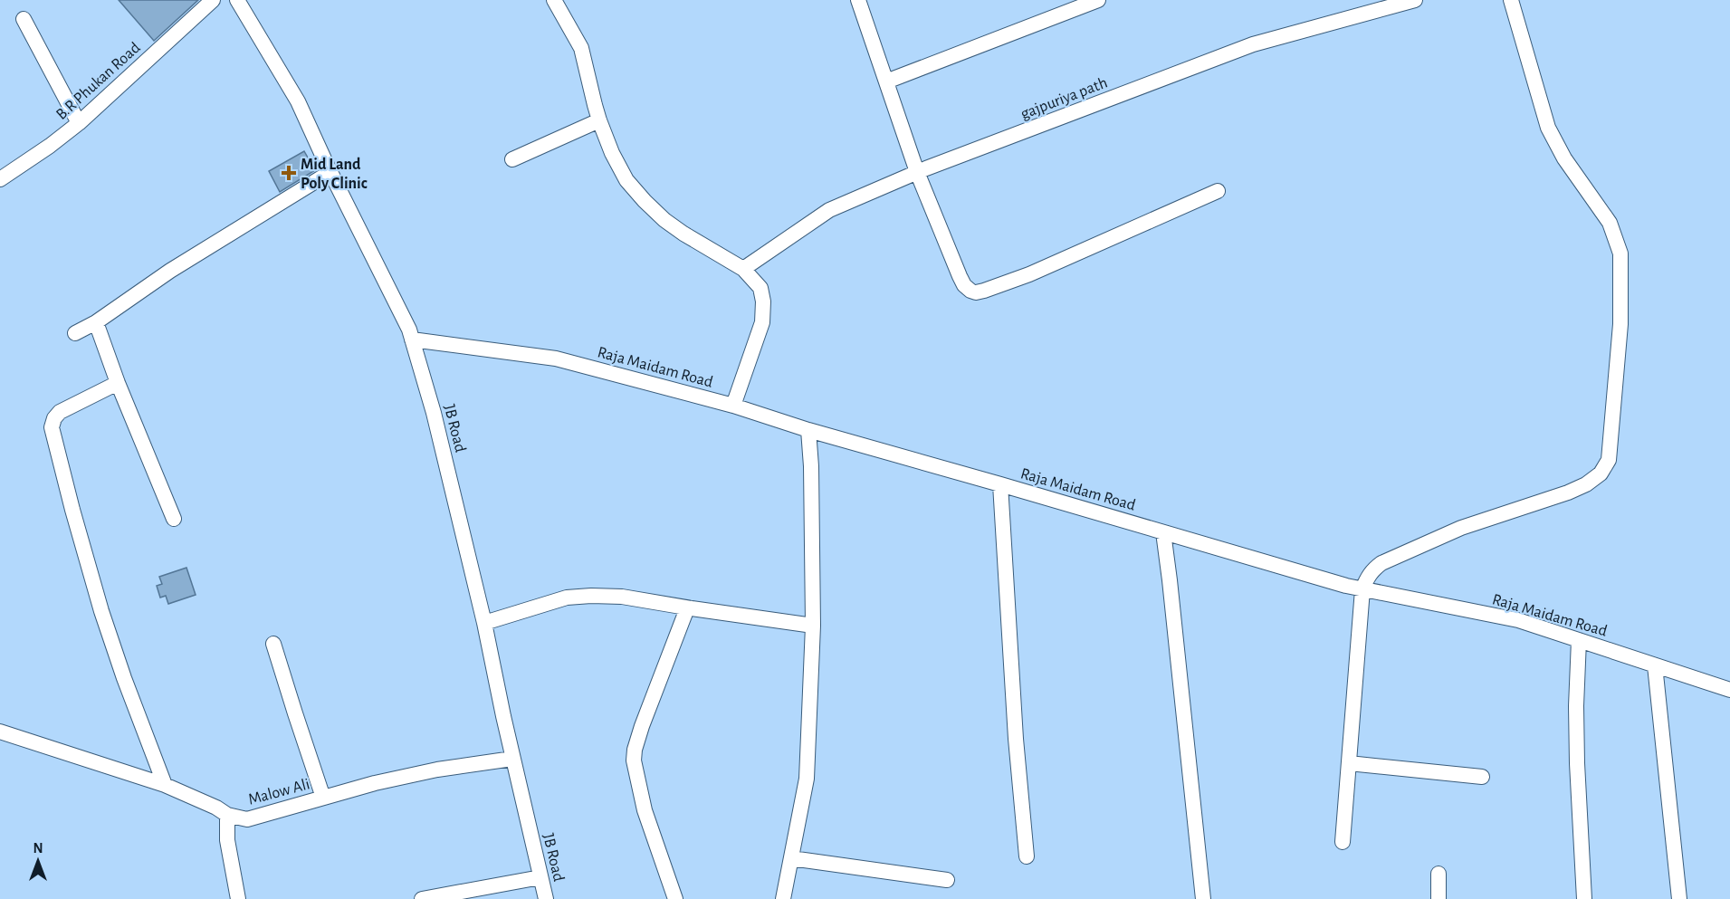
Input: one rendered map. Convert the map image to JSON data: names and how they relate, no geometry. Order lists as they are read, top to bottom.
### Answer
{
  "streets": {
    "street": [
      "B.R Phukan Road",
      "gajpuriya path",
      "Raja Maidam Road",
      "JB Road",
      "Malow Ali"
    ]
  },
  "crossings": [
    ["Raja Maidam Road", "JB Road"],
    ["JB Road", "Malow Ali"]
  ],
  "places": {
    "health": ["Mid Land Poly Clinic"]
  },
  "north": "top"
}
